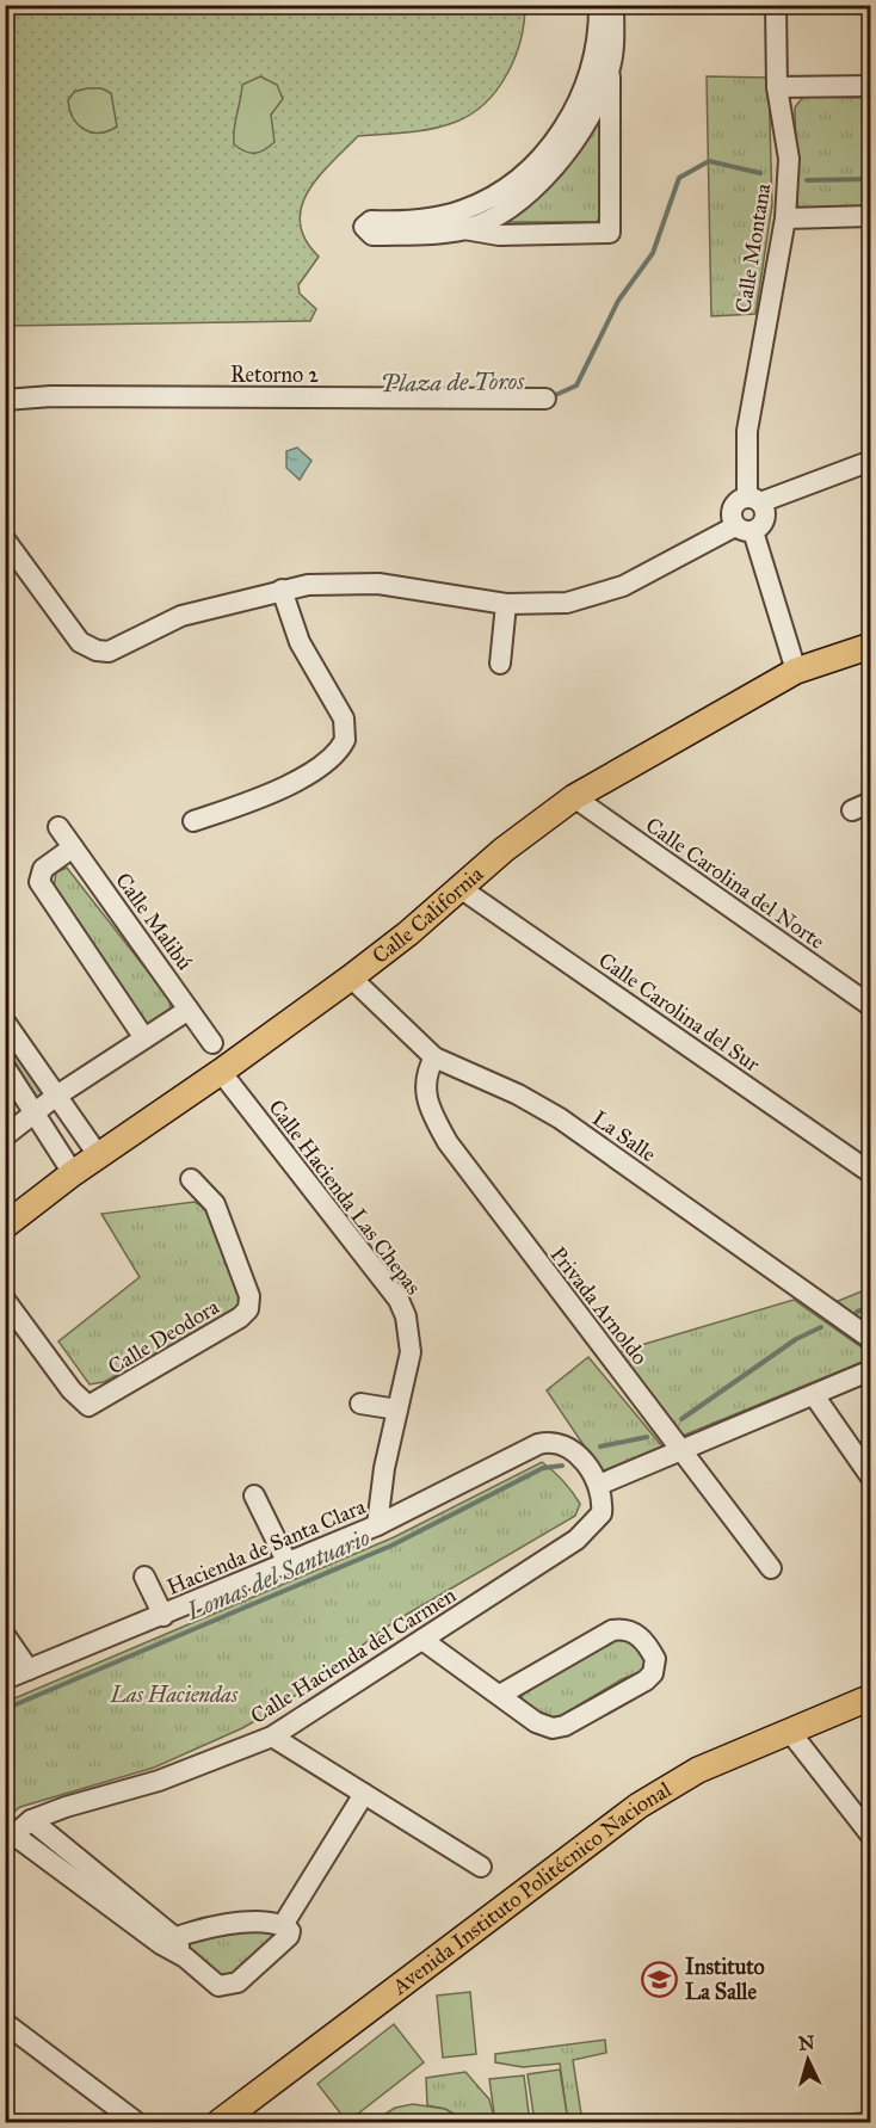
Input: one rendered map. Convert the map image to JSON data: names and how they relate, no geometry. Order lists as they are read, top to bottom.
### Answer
{
  "streets": {
    "main road": ["Calle California", "Avenida Instituto Politécnico Nacional"],
    "street": [
      "Calle Montana",
      "Retorno 2",
      "Calle Carolina del Norte",
      "Calle Malibú",
      "Calle Carolina del Sur",
      "La Salle",
      "Calle Hacienda Las Chepas",
      "Privada Arnoldo",
      "Calle Deodora",
      "Hacienda de Santa Clara",
      "Calle Hacienda del Carmen"
    ]
  },
  "crossings": [
    ["Calle Carolina del Norte", "Calle California"],
    ["Calle California", "Calle Carolina del Sur"],
    ["Calle California", "La Salle"],
    ["Calle California", "Calle Hacienda Las Chepas"],
    ["La Salle", "Privada Arnoldo"],
    ["Calle Hacienda Las Chepas", "Hacienda de Santa Clara"],
    ["Hacienda de Santa Clara", "Calle Hacienda del Carmen"]
  ],
  "water": ["Plaza de Toros", "Lomas del Santuario"],
  "parks": ["Las Haciendas"],
  "places": {
    "school or university": ["Instituto La Salle"]
  },
  "north": "top"
}
